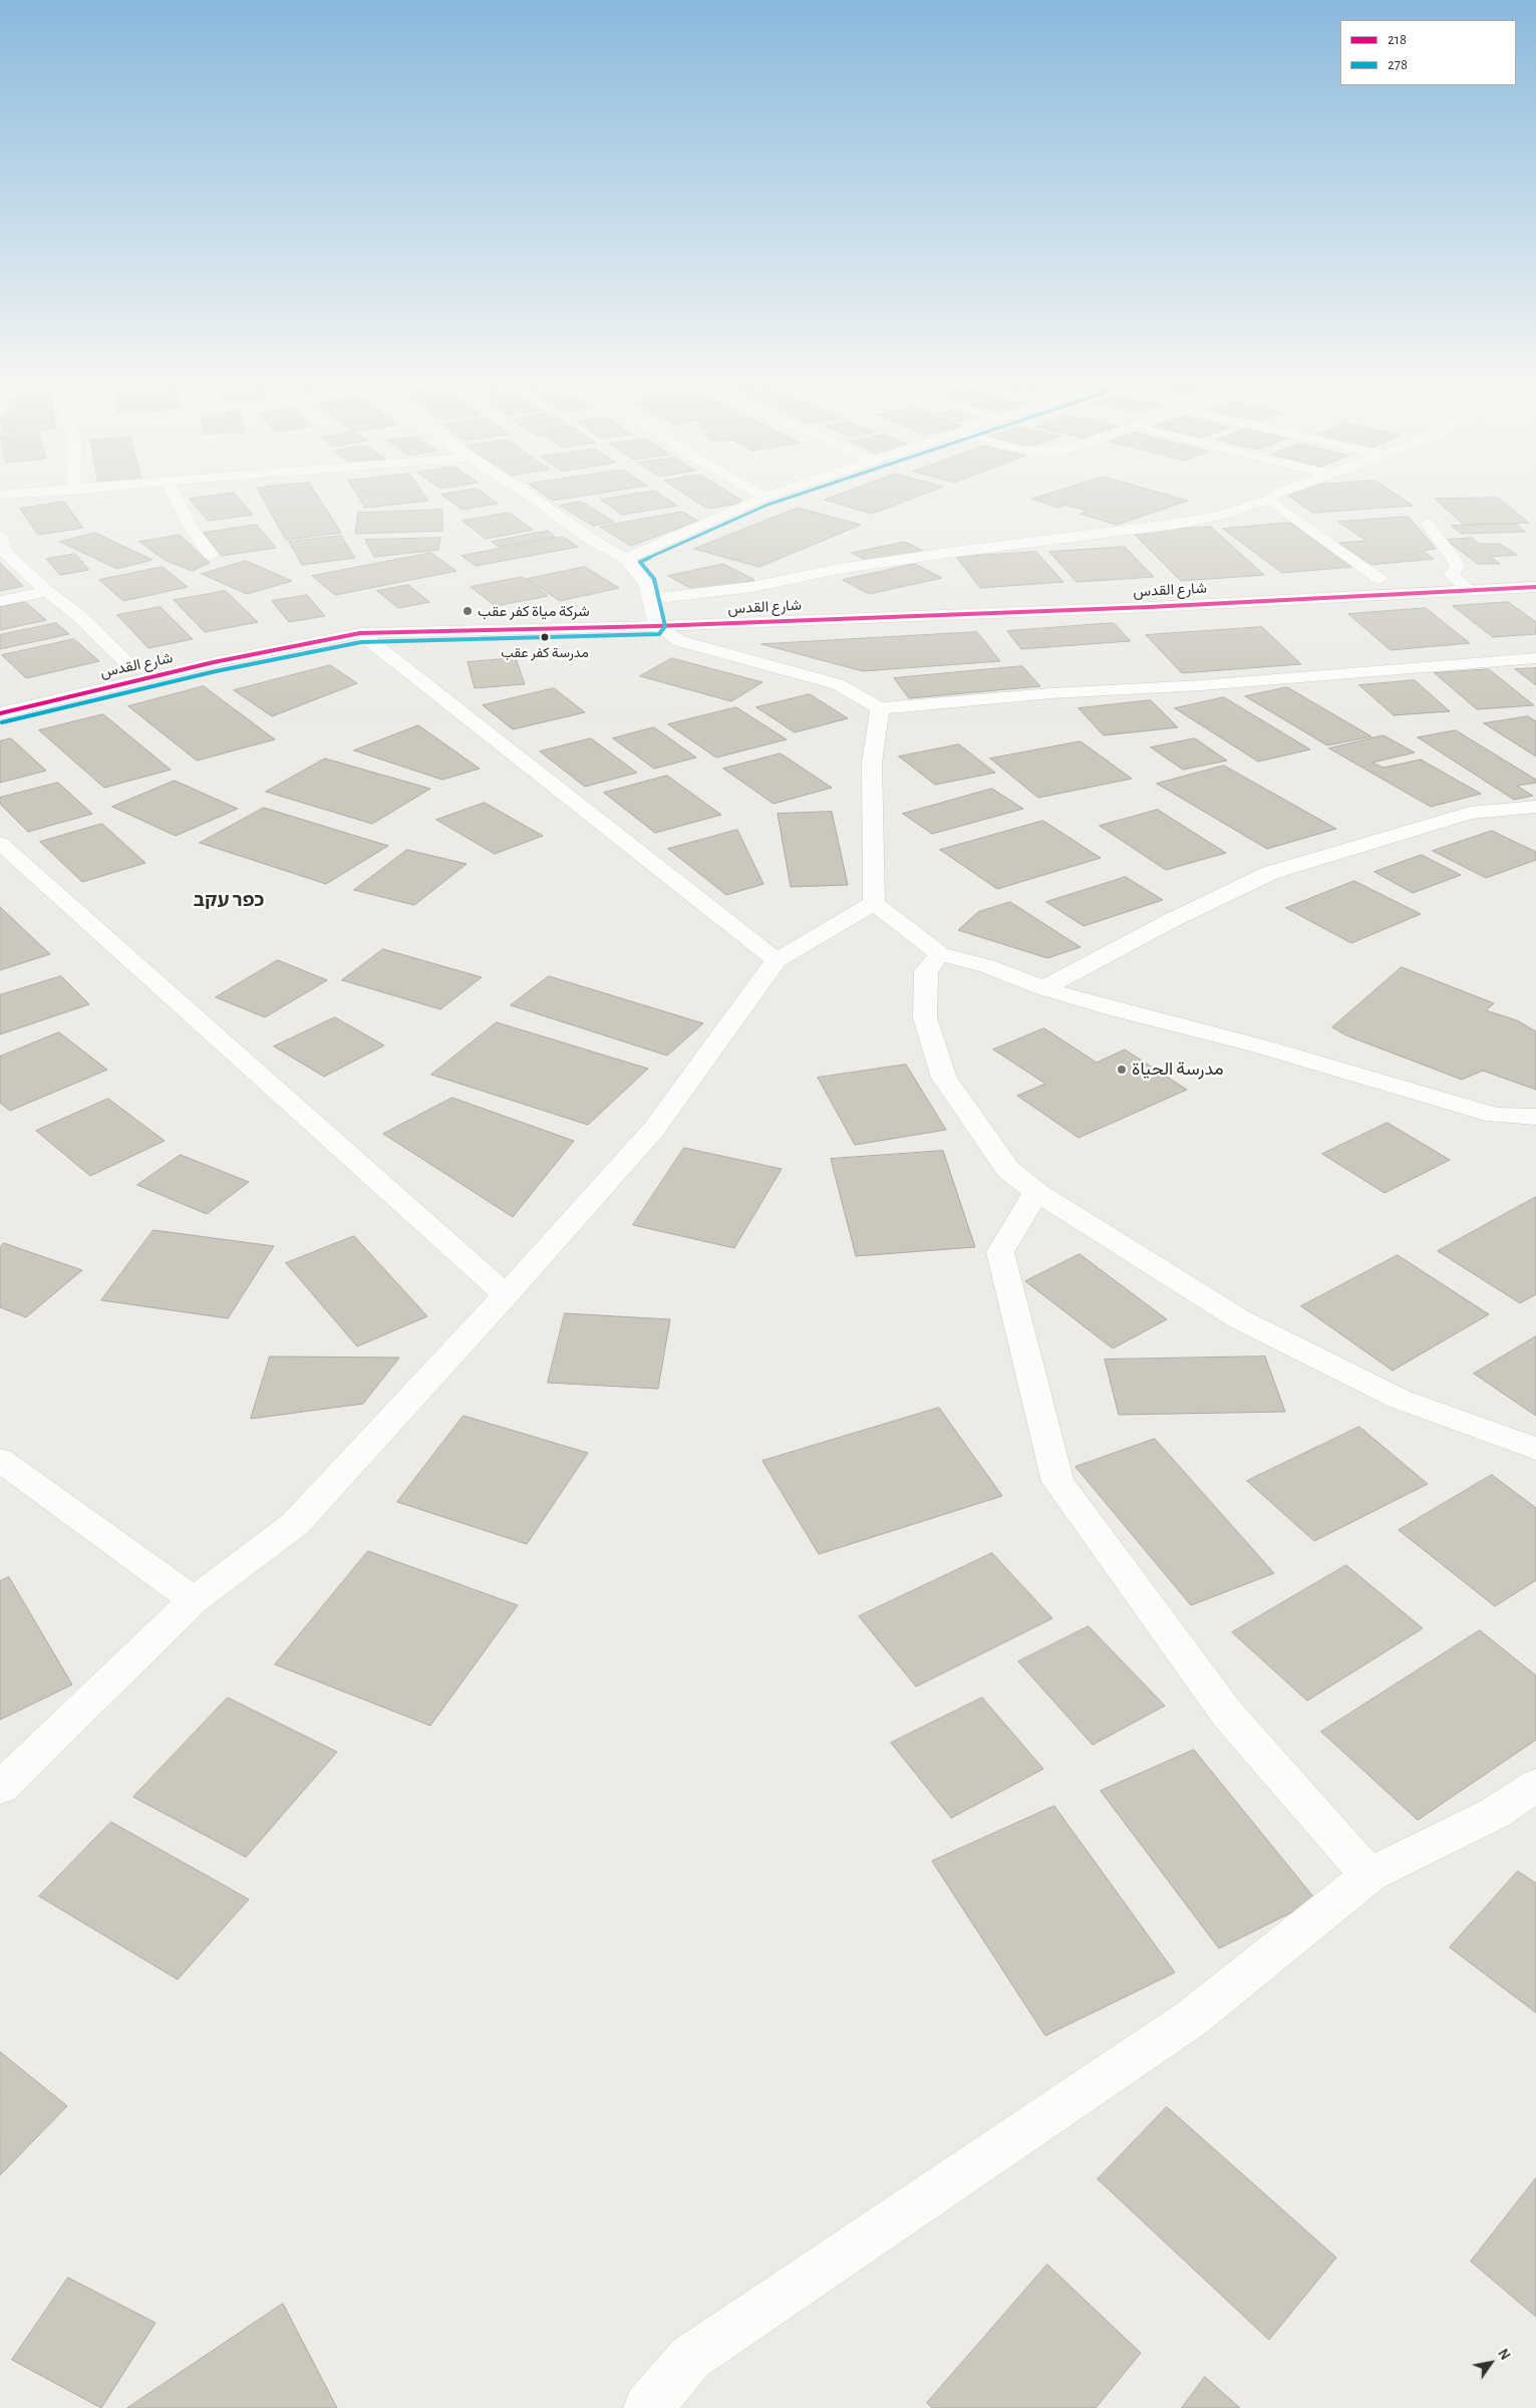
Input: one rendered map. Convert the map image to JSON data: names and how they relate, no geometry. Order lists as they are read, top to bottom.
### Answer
{
  "streets": {
    "street": ["شارع القدس"]
  },
  "districts": ["כפר עקב"],
  "places": ["شركة مياة كفر عقب", "مدرسة كفر عقب", "مدرسة الحياة"],
  "lines": ["transit line 278", "transit line 218"],
  "legend": ["218", "278"],
  "north": "top right"
}
